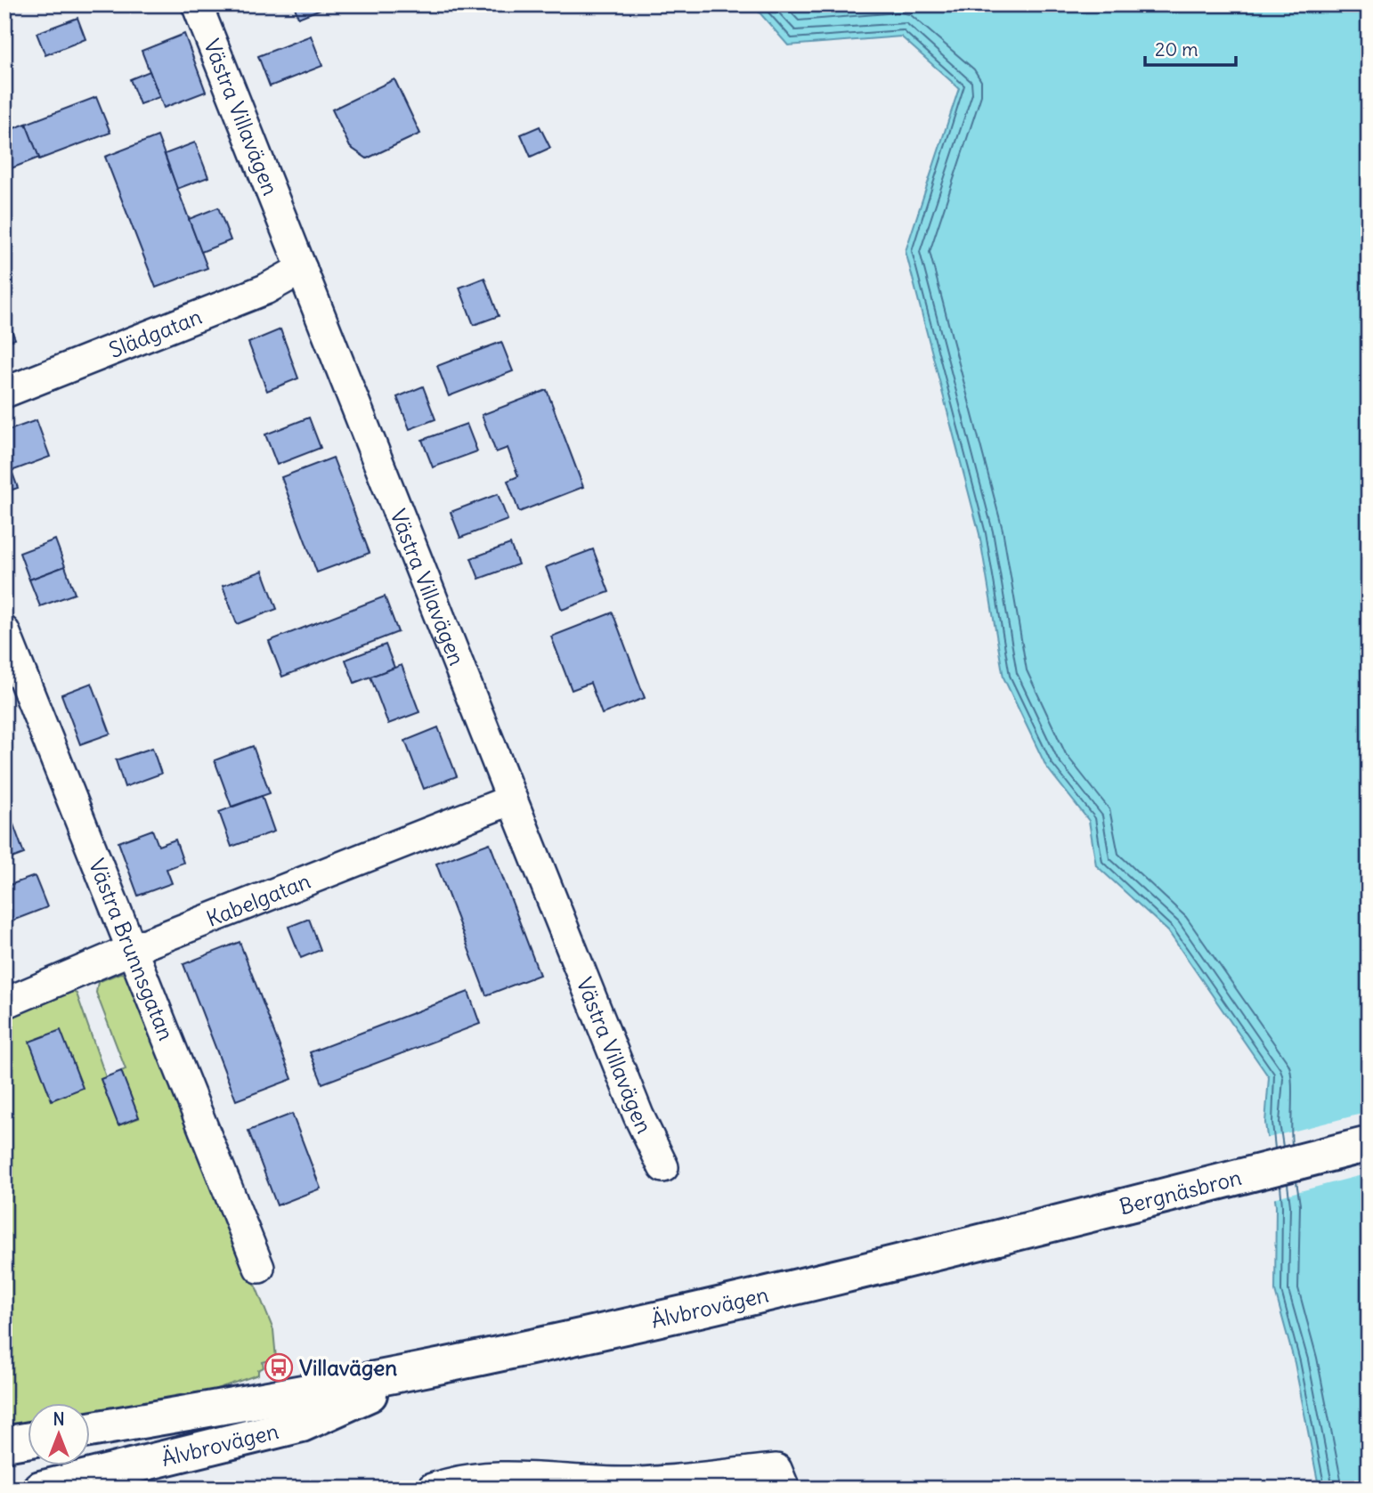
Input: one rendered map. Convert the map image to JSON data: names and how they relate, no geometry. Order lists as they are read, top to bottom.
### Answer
{
  "streets": {
    "main road": ["Bergnäsbron", "Älvbrovägen"],
    "street": [
      "Västra Villavägen",
      "Slädgatan",
      "Kabelgatan",
      "Västra Brunnsgatan"
    ]
  },
  "crossings": [
    ["Västra Villavägen", "Slädgatan"],
    ["Västra Villavägen", "Kabelgatan"],
    ["Kabelgatan", "Västra Brunnsgatan"],
    ["Bergnäsbron", "Älvbrovägen"]
  ],
  "places": {
    "bus stop": ["Villavägen"]
  },
  "scale_bar": "20 m",
  "north": "top"
}
